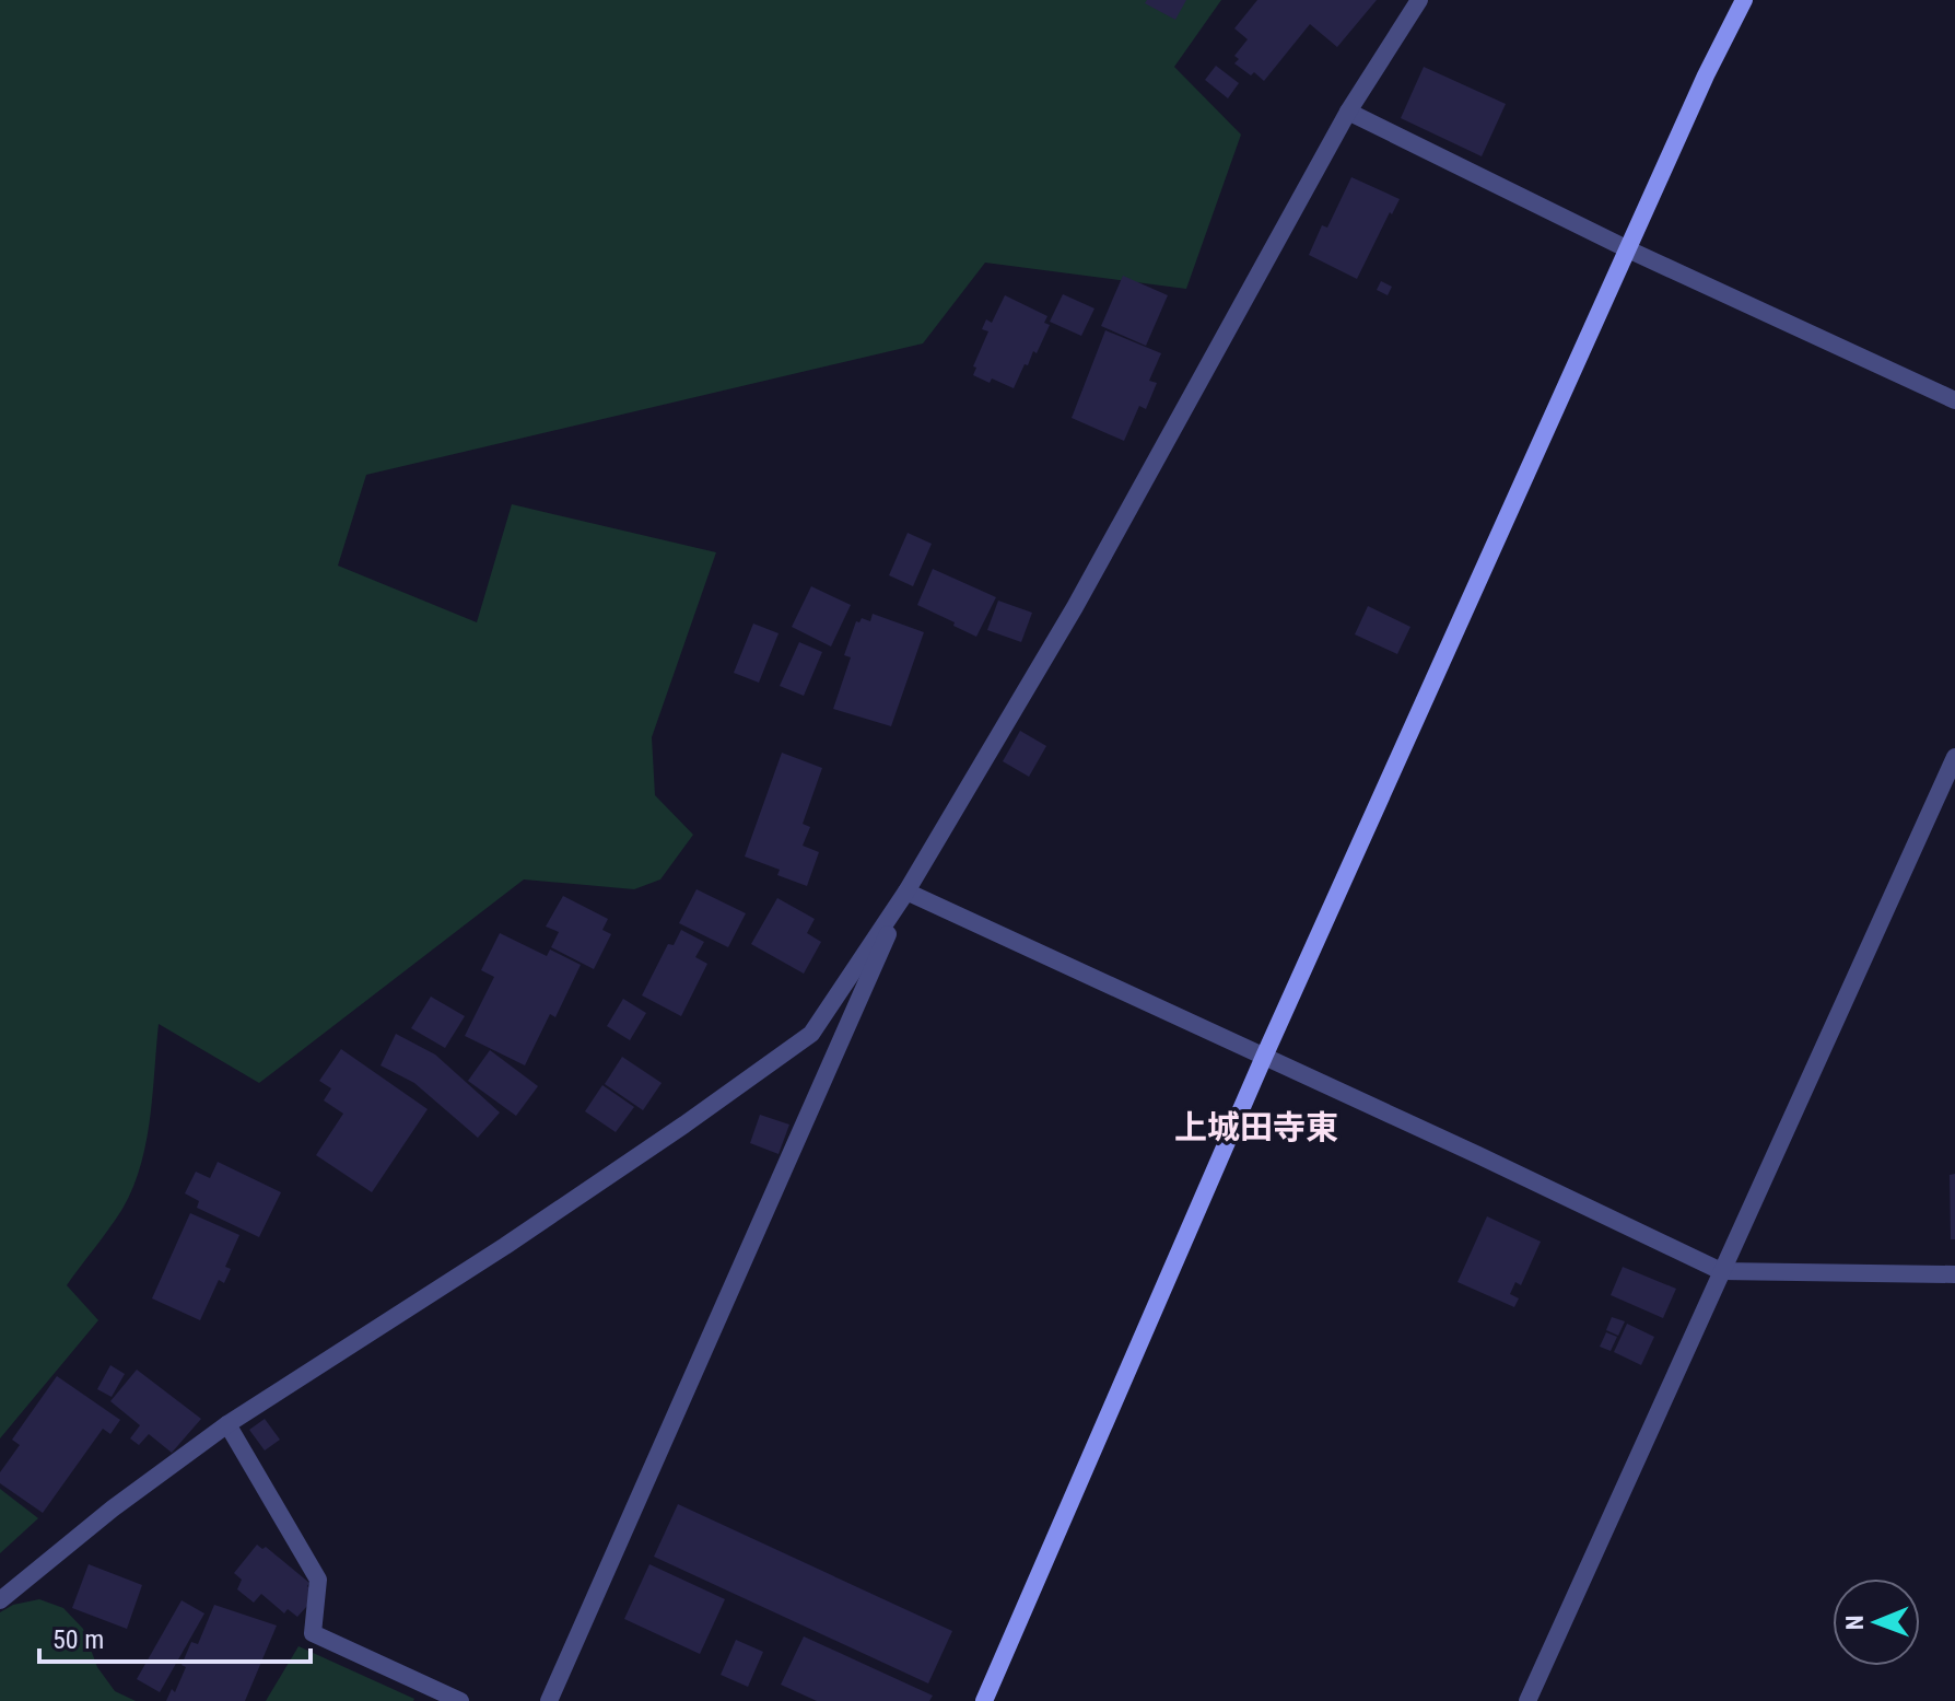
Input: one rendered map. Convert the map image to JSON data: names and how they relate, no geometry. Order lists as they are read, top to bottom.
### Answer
{
  "districts": ["上城田寺東"],
  "scale_bar": "50 m",
  "north": "left"
}
